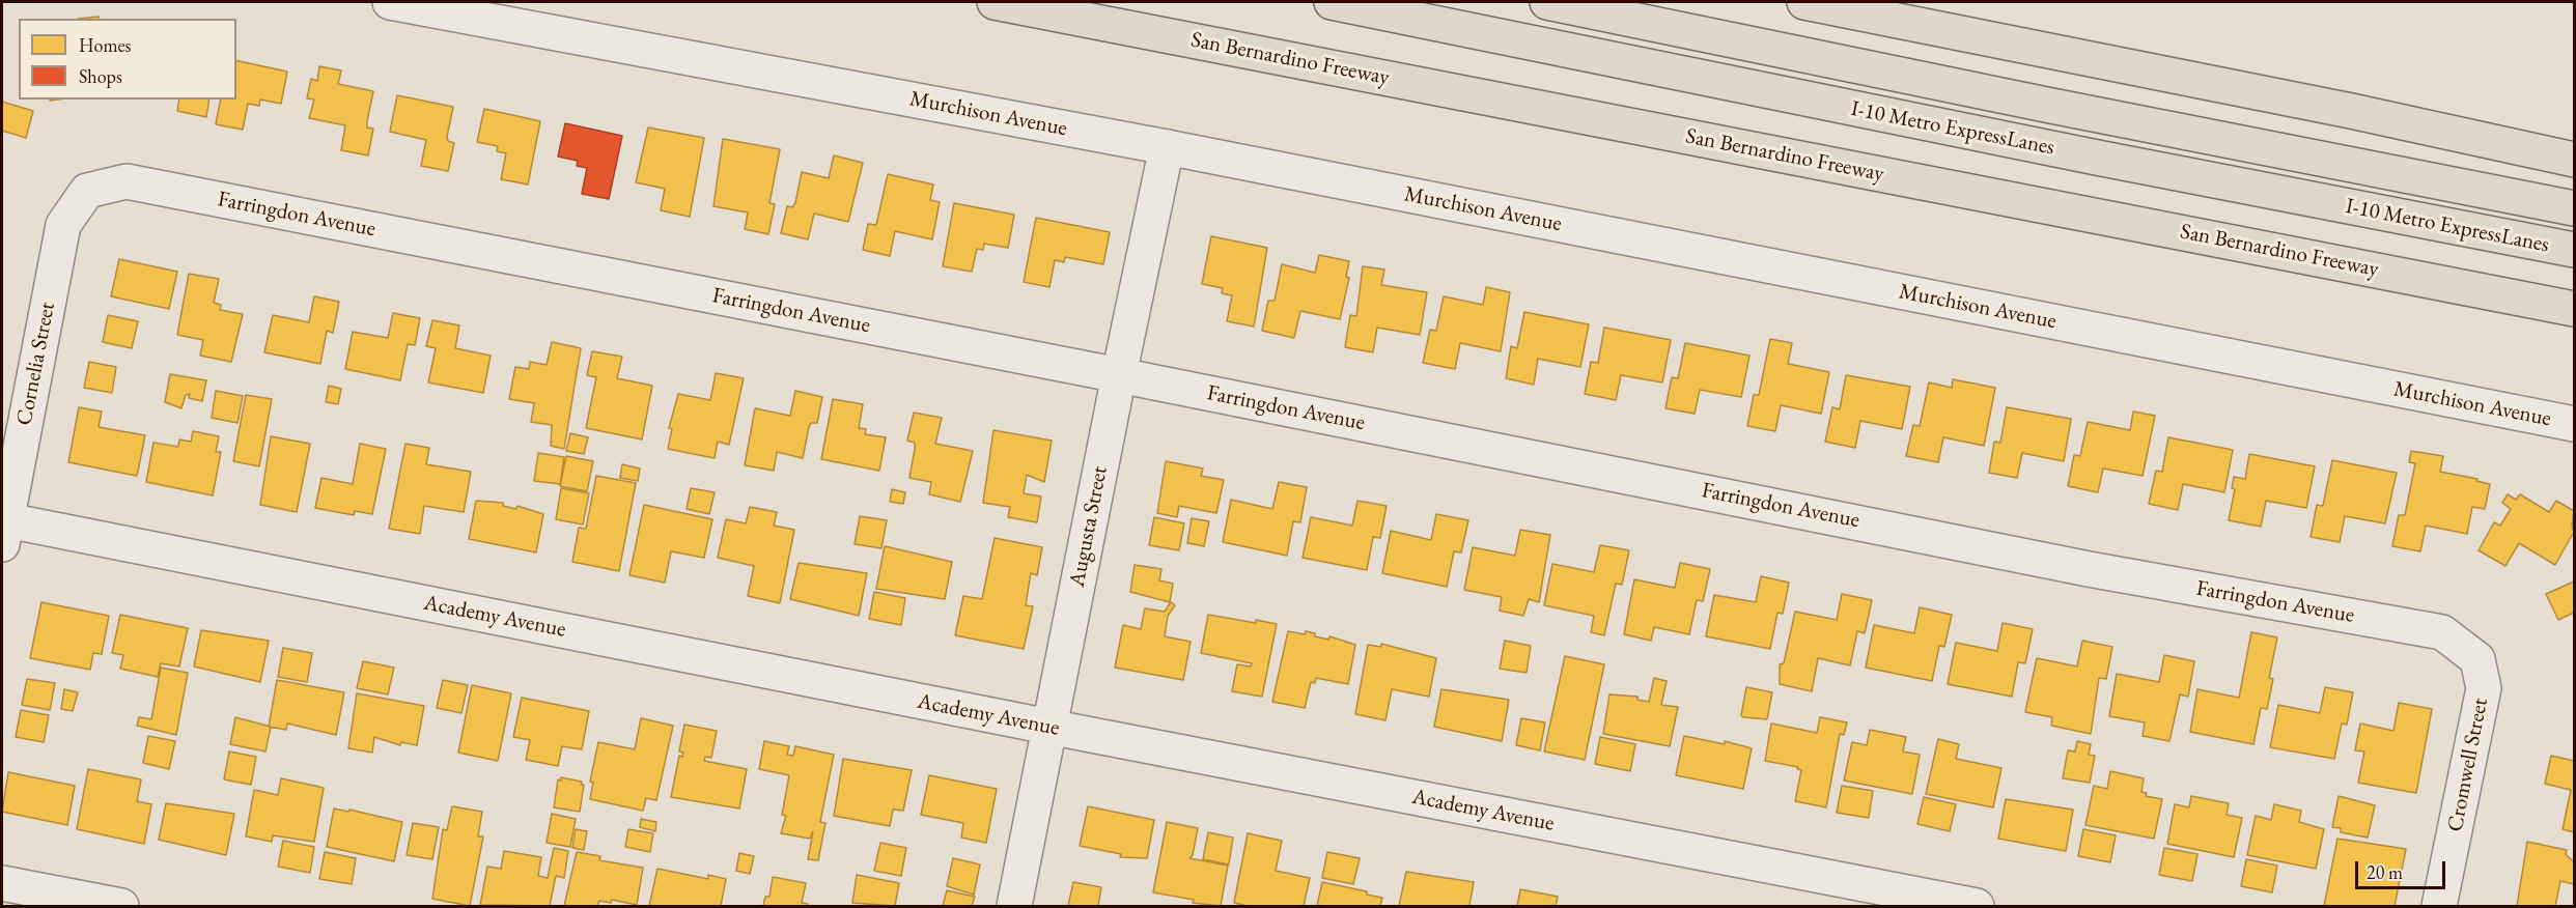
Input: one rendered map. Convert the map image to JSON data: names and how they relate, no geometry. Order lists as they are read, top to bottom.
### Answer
{
  "streets": {
    "highway": ["San Bernardino Freeway", "I-10 Metro ExpressLanes"],
    "street": [
      "Murchison Avenue",
      "Farringdon Avenue",
      "Cornelia Street",
      "Augusta Street",
      "Academy Avenue",
      "Cromwell Street"
    ]
  },
  "crossings": [
    ["Murchison Avenue", "Augusta Street"],
    ["Farringdon Avenue", "Cornelia Street"],
    ["Farringdon Avenue", "Augusta Street"],
    ["Farringdon Avenue", "Cromwell Street"],
    ["Cornelia Street", "Academy Avenue"],
    ["Augusta Street", "Academy Avenue"]
  ],
  "legend": ["Homes", "Shops"],
  "scale_bar": "20 m"
}
